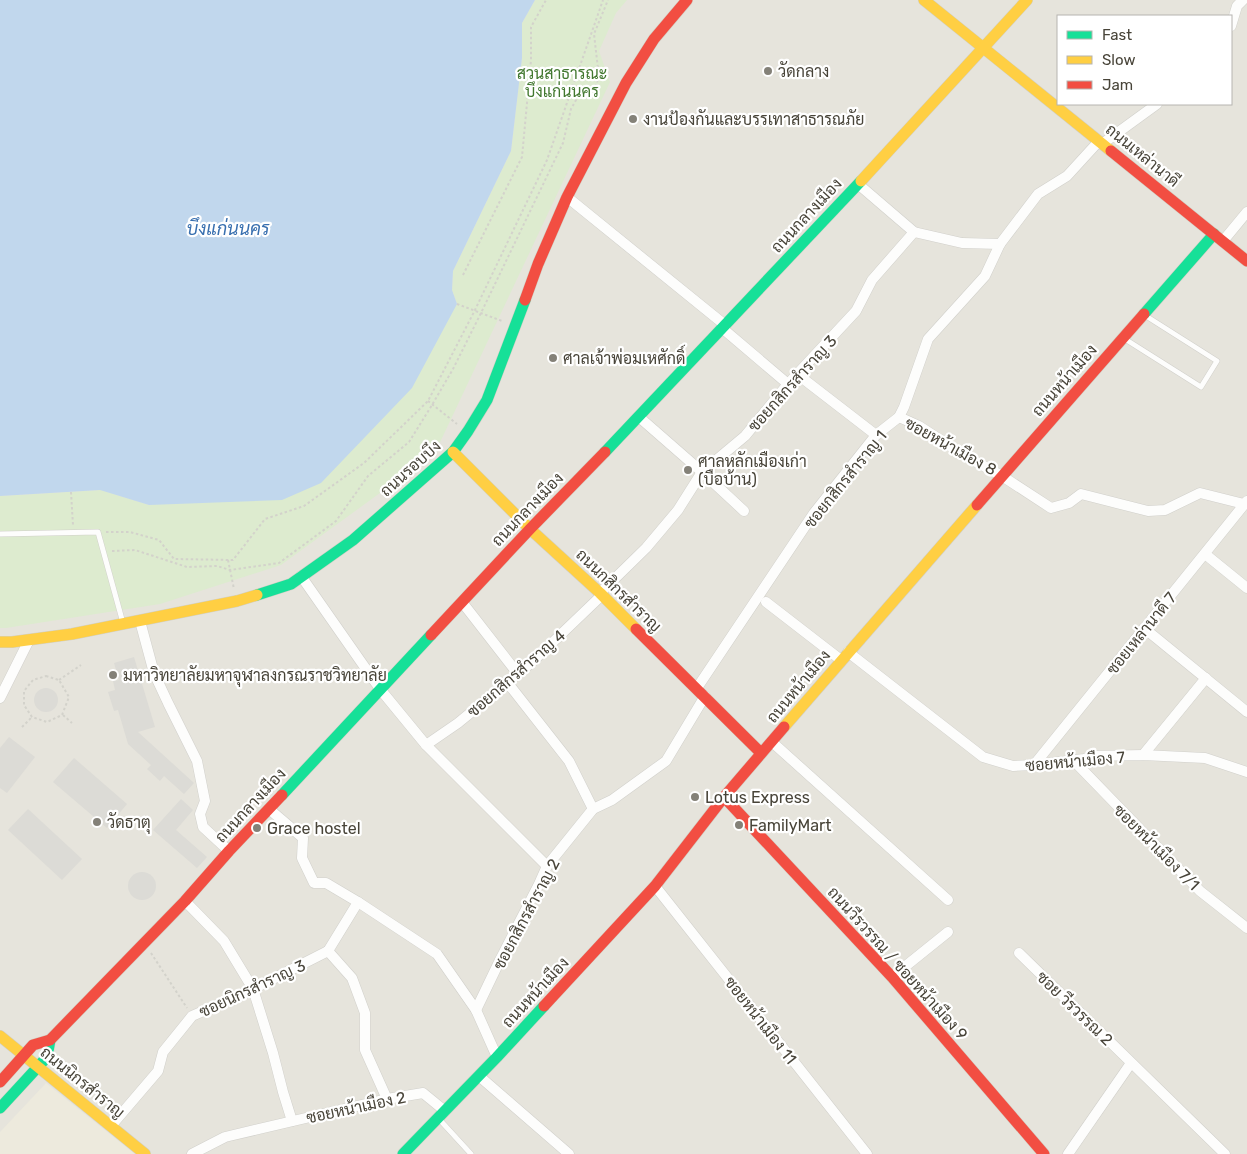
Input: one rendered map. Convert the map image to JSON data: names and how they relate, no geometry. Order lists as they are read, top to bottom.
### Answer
{
  "streets": {
    "street": [
      "ถนนเหล่านาดี",
      "ถนนกลางเมือง",
      "ถนนหน้าเมือง",
      "ซอยกสิกรสำราญ 3",
      "ซอยหน้าเมือง 8",
      "ถนนรอบบึง",
      "ซอยกสิกรสำราญ 1",
      "ถนนกสิกรสำราญ",
      "ซอยเหล่านาดี 7",
      "ซอยกสิกรสำราญ 4",
      "ซอยหน้าเมือง 7",
      "ซอยหน้าเมือง 7/1",
      "ซอยกสิกรสำราญ 2",
      "ถนนวีรวรรณ / ซอยหน้าเมือง 9",
      "ซอยนิกรสำราญ 3",
      "ซอย วีรวรรณ 2",
      "ซอยหน้าเมือง 11",
      "ถนนนิกรสำราญ",
      "ซอยหน้าเมือง 2"
    ]
  },
  "crossings": [
    ["ถนนเหล่านาดี", "ถนนกลางเมือง"],
    ["ถนนเหล่านาดี", "ถนนหน้าเมือง"],
    ["ถนนเหล่านาดี", "ซอยกสิกรสำราญ 1"],
    ["ถนนกลางเมือง", "ถนนกสิกรสำราญ"],
    ["ถนนกลางเมือง", "ถนนนิกรสำราญ"],
    ["ถนนหน้าเมือง", "ซอยหน้าเมือง 8"],
    ["ถนนหน้าเมือง", "ถนนกสิกรสำราญ"],
    ["ถนนหน้าเมือง", "ซอยหน้าเมือง 7"],
    ["ถนนหน้าเมือง", "ถนนวีรวรรณ / ซอยหน้าเมือง 9"],
    ["ถนนหน้าเมือง", "ซอยหน้าเมือง 11"],
    ["ถนนหน้าเมือง", "ซอยหน้าเมือง 2"],
    ["ซอยกสิกรสำราญ 3", "ถนนกสิกรสำราญ"],
    ["ซอยกสิกรสำราญ 3", "ซอยกสิกรสำราญ 4"],
    ["ซอยหน้าเมือง 8", "ซอยกสิกรสำราญ 1"],
    ["ซอยหน้าเมือง 8", "ซอยเหล่านาดี 7"],
    ["ถนนรอบบึง", "ถนนกสิกรสำราญ"],
    ["ซอยกสิกรสำราญ 1", "ถนนกสิกรสำราญ"],
    ["ซอยกสิกรสำราญ 1", "ซอยกสิกรสำราญ 2"],
    ["ถนนกสิกรสำราญ", "ซอยกสิกรสำราญ 4"],
    ["ถนนกสิกรสำราญ", "ซอยกสิกรสำราญ 2"],
    ["ซอยเหล่านาดี 7", "ซอยหน้าเมือง 7"],
    ["ซอยหน้าเมือง 7", "ซอยหน้าเมือง 7/1"],
    ["ซอยนิกรสำราญ 3", "ถนนนิกรสำราญ"]
  ],
  "water": ["บึงแก่นนคร"],
  "parks": ["สวนสาธารณะ บึงแก่นนคร"],
  "places": [
    "วัดกลาง",
    "งานป้องกันและบรรเทาสาธารณภัย",
    "ศาลเจ้าพ่อมเหศักดิ์",
    "ศาลหลักเมืองเก่า (บือบ้าน)",
    "มหาวิทยาลัยมหาจุฬาลงกรณราชวิทยาลัย",
    "Lotus Express",
    "วัดธาตุ",
    "FamilyMart",
    "Grace hostel"
  ],
  "legend": ["Fast", "Slow", "Jam"]
}
